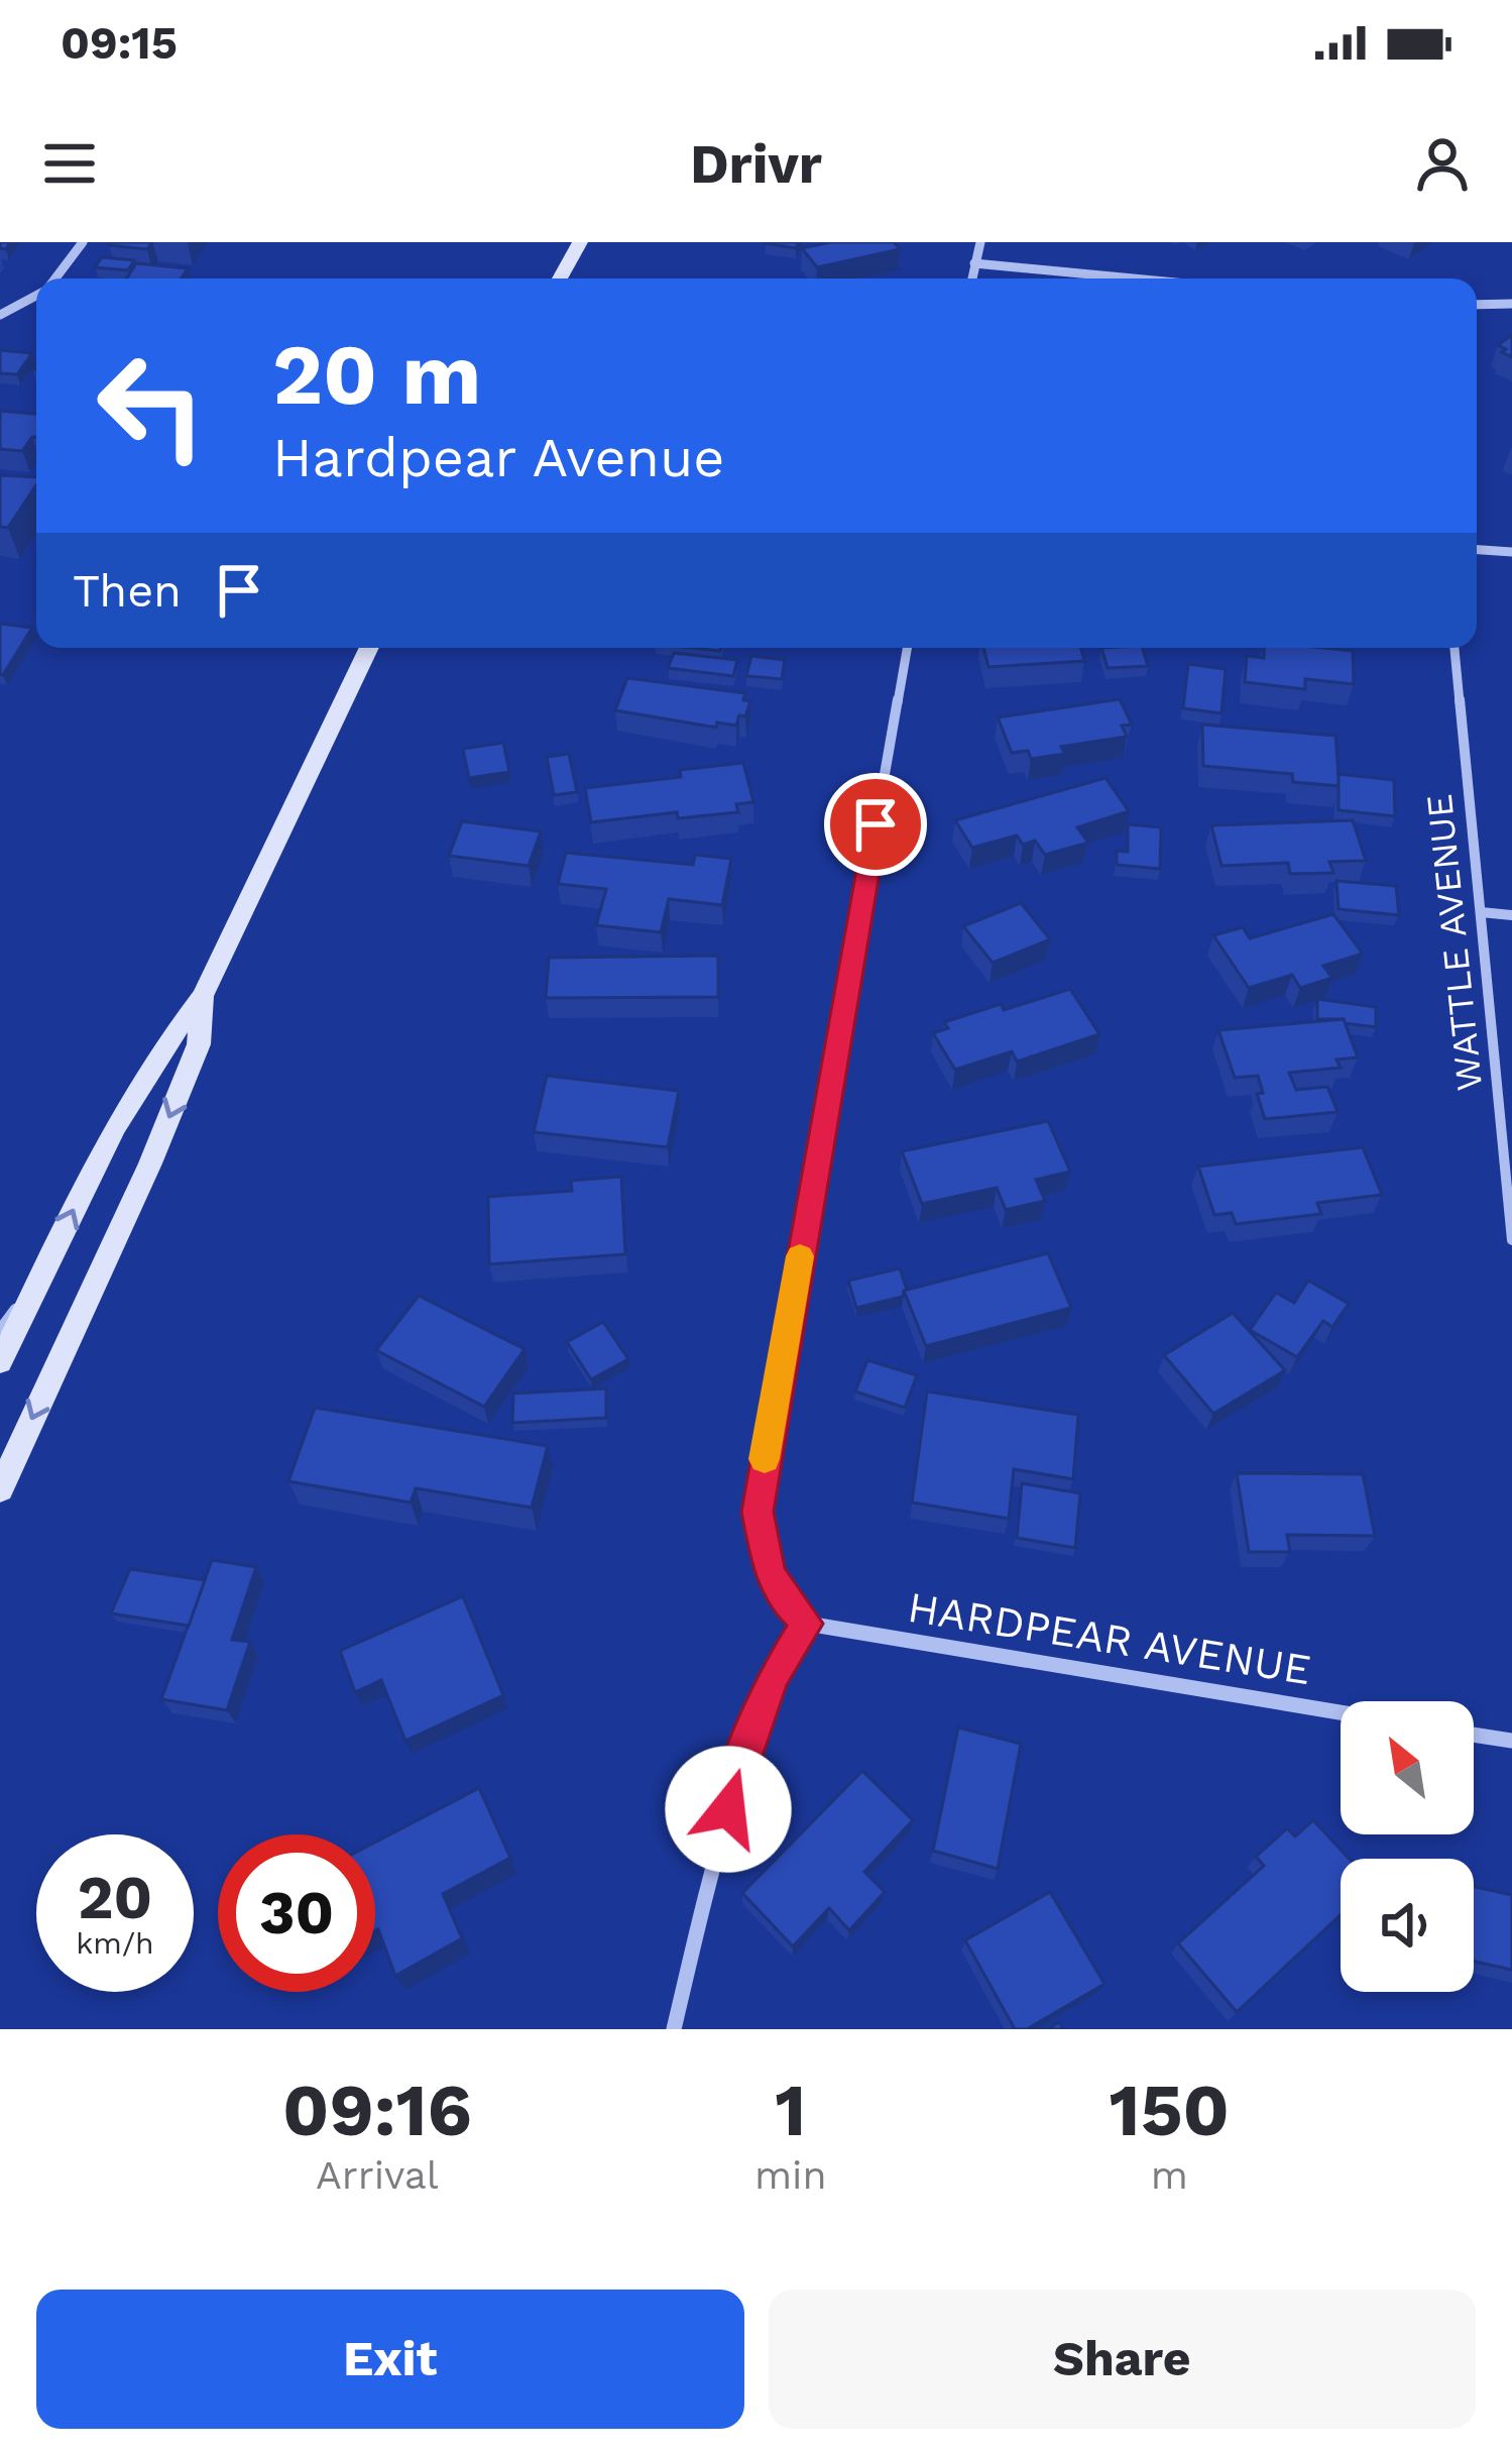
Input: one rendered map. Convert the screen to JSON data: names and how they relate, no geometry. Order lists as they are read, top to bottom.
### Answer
{
  "streets": {
    "street": ["WATTLE AVENUE", "HARDPEAR AVENUE"]
  },
  "north": "top left",
  "page": {
    "status": "09:15",
    "header": "Drivr",
    "turn": ["20 m", "Hardpear Avenue"],
    "then": "Then",
    "speed": "20 km/h",
    "limit": "30",
    "eta": [
      "09:16",
      "Arrival",
      "1",
      "min",
      "150",
      "m"
    ],
    "buttons": ["Exit", "Share"]
  }
}
